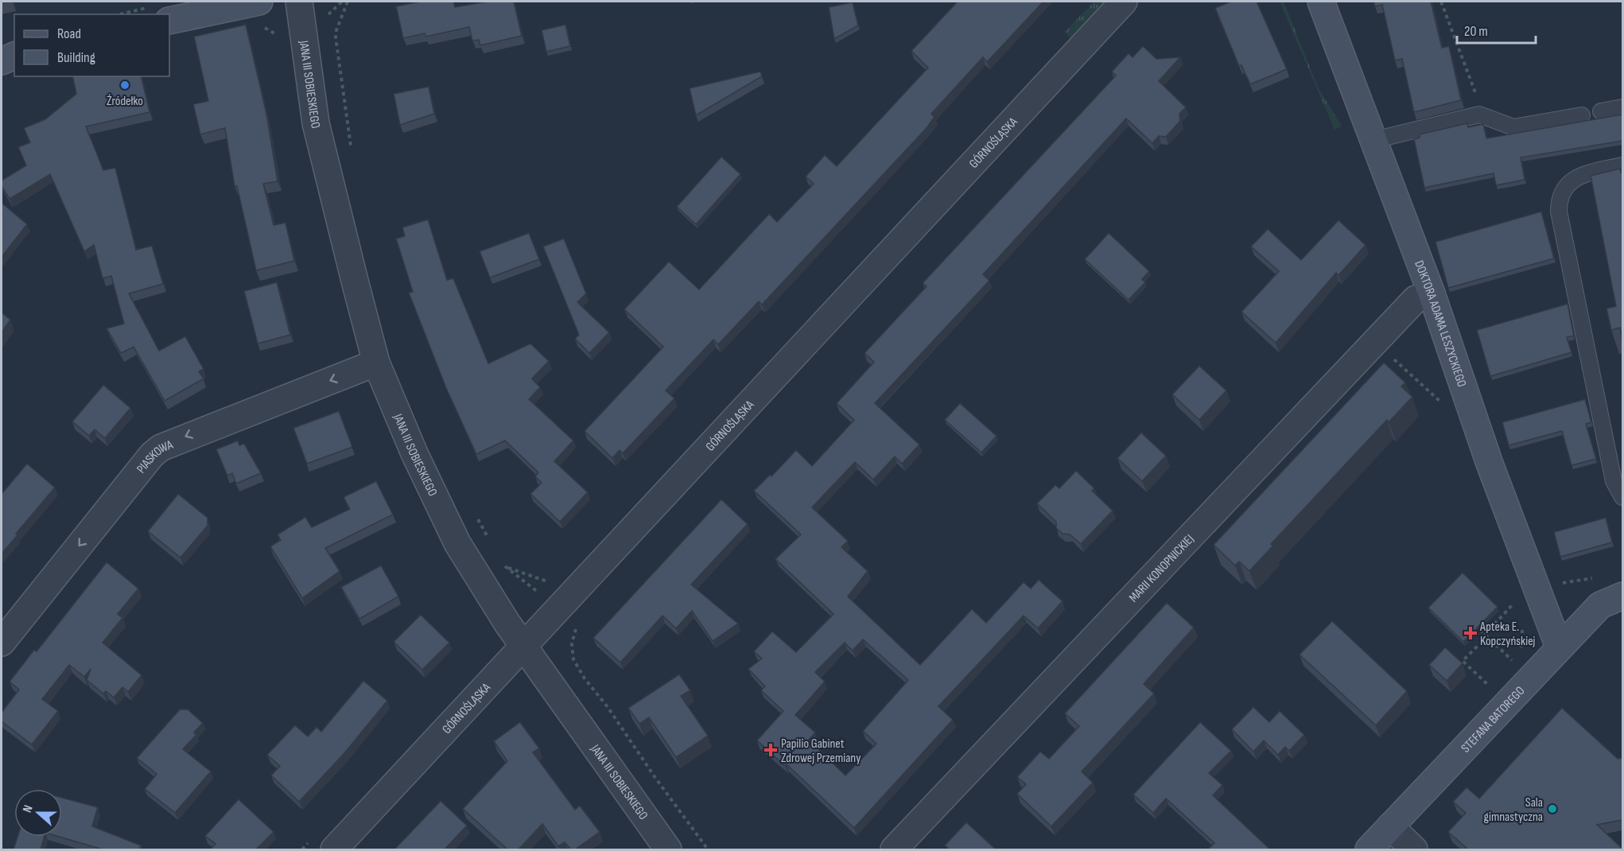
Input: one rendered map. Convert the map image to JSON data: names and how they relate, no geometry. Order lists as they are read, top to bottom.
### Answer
{
  "streets": {
    "street": [
      "JANA III SOBIESKIEGO",
      "GÓRNOŚLĄSKA",
      "DOKTORA ADAMA LESZYCKIEGO",
      "PIASKOWA",
      "MARII KONOPNICKIEJ",
      "STEFANA BATOREGO"
    ]
  },
  "crossings": [
    ["JANA III SOBIESKIEGO", "GÓRNOŚLĄSKA"],
    ["JANA III SOBIESKIEGO", "PIASKOWA"],
    ["DOKTORA ADAMA LESZYCKIEGO", "MARII KONOPNICKIEJ"],
    ["DOKTORA ADAMA LESZYCKIEGO", "STEFANA BATOREGO"]
  ],
  "one_way": ["PIASKOWA"],
  "places": {
    "other": ["Źródełko", "Sala gimnastyczna"],
    "health": ["Apteka E. Kopczyńskiej", "Papilio Gabinet Zdrowej Przemiany"]
  },
  "legend": ["Road", "Building"],
  "scale_bar": "20 m",
  "north": "left"
}
